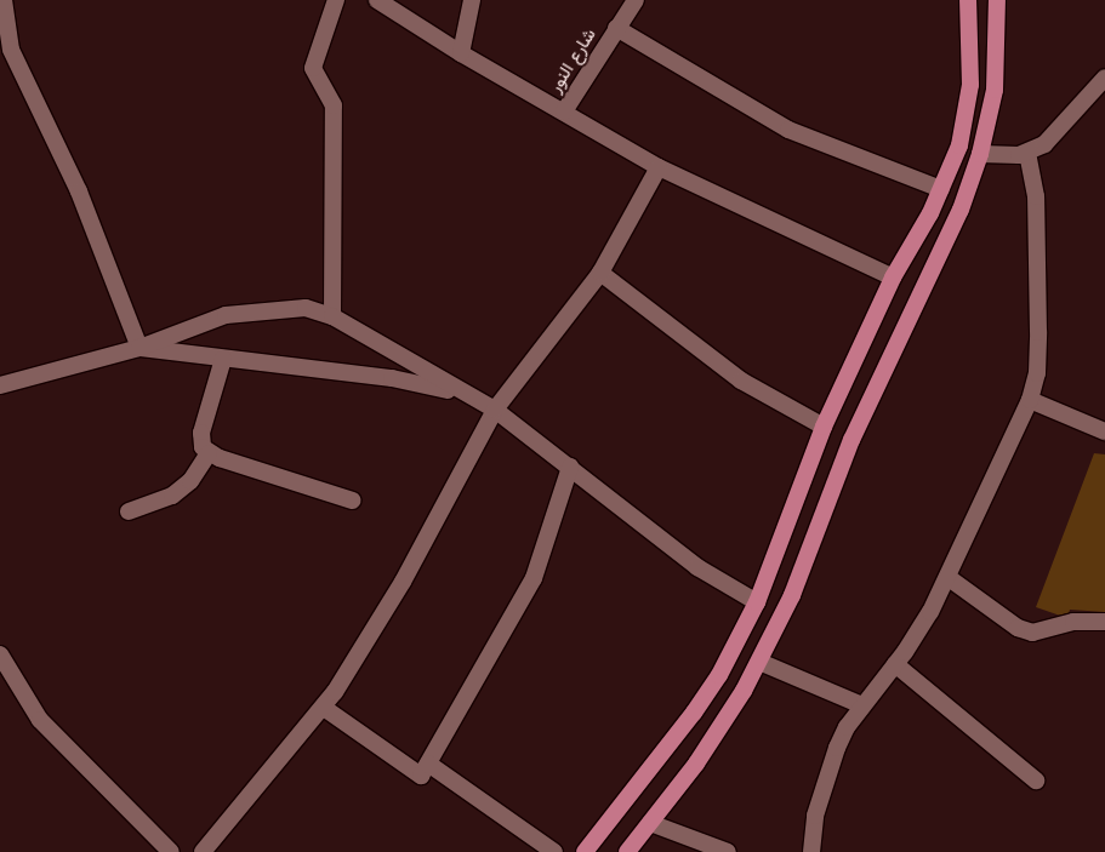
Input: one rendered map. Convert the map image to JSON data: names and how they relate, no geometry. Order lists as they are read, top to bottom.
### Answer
{
  "streets": {
    "street": ["شارع النور"]
  }
}
